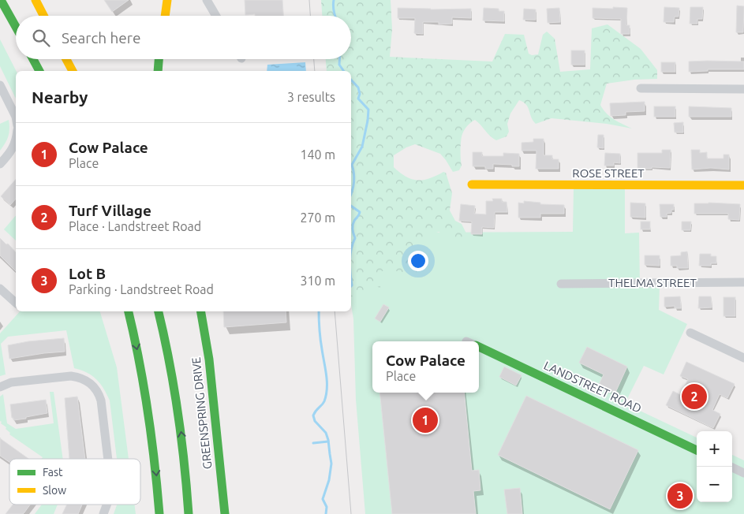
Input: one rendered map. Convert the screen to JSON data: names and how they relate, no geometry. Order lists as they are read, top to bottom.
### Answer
{
  "streets": {
    "main road": ["ROSE STREET", "LANDSTREET ROAD", "GREENSPRING DRIVE"],
    "street": ["THELMA STREET"]
  },
  "legend": ["Fast", "Slow"],
  "page": {
    "search": "Search here",
    "heading": ["Nearby", "3 results"],
    "list": [
      {
        "mark": "1",
        "name": "Cow Palace",
        "note": "Place",
        "value": "140 m"
      },
      {
        "mark": "2",
        "name": "Turf Village",
        "note": "Place · Landstreet Road",
        "value": "270 m"
      },
      {
        "mark": "3",
        "name": "Lot B",
        "note": "Parking · Landstreet Road",
        "value": "310 m"
      }
    ],
    "popup": ["Cow Palace", "Place"],
    "pins": ["2", "1", "3"],
    "map_buttons": ["+", "−"]
  }
}
